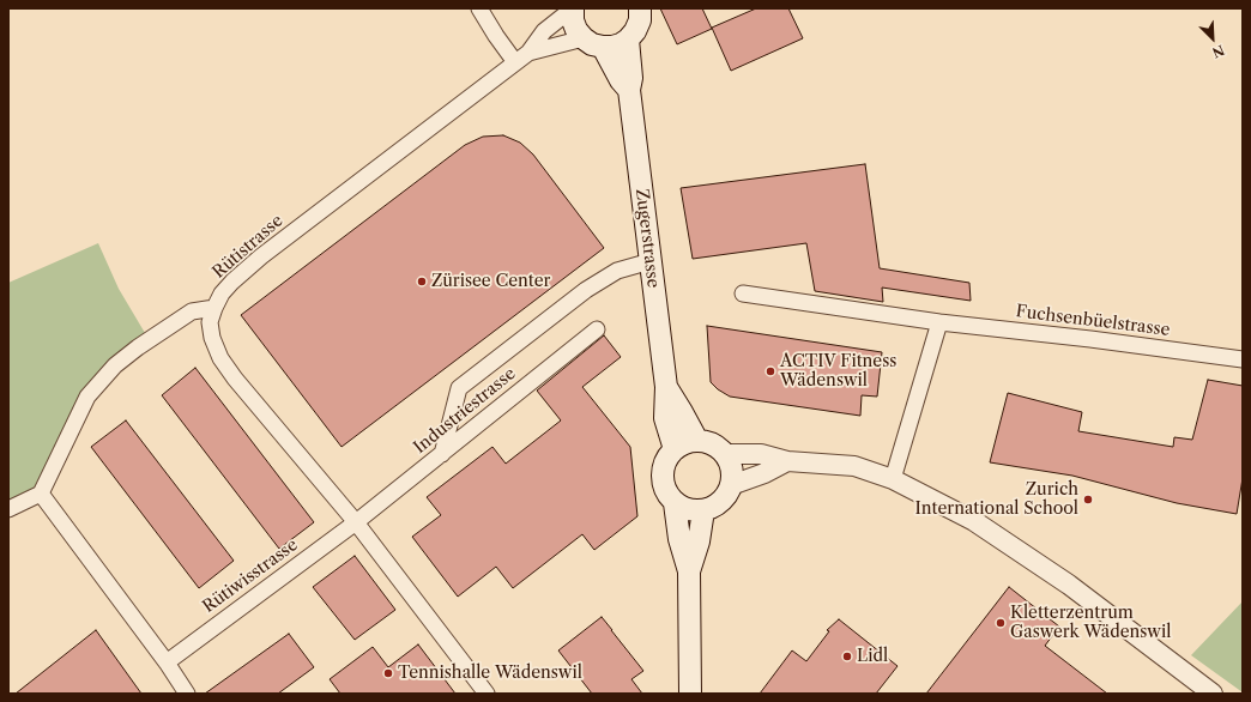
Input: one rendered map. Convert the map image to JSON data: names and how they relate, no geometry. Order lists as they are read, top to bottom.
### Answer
{
  "streets": {
    "main road": ["Zugerstrasse"],
    "street": [
      "Rütistrasse",
      "Fuchsenbüelstrasse",
      "Industriestrasse",
      "Rütiwisstrasse"
    ]
  },
  "crossings": [
    ["Industriestrasse", "Rütiwisstrasse"]
  ],
  "places": [
    "Zürisee Center",
    "ACTIV Fitness Wädenswil",
    "Zurich International School",
    "Kletterzentrum Gaswerk Wädenswil",
    "Lidl",
    "Tennishalle Wädenswil"
  ],
  "north": "bottom right"
}
